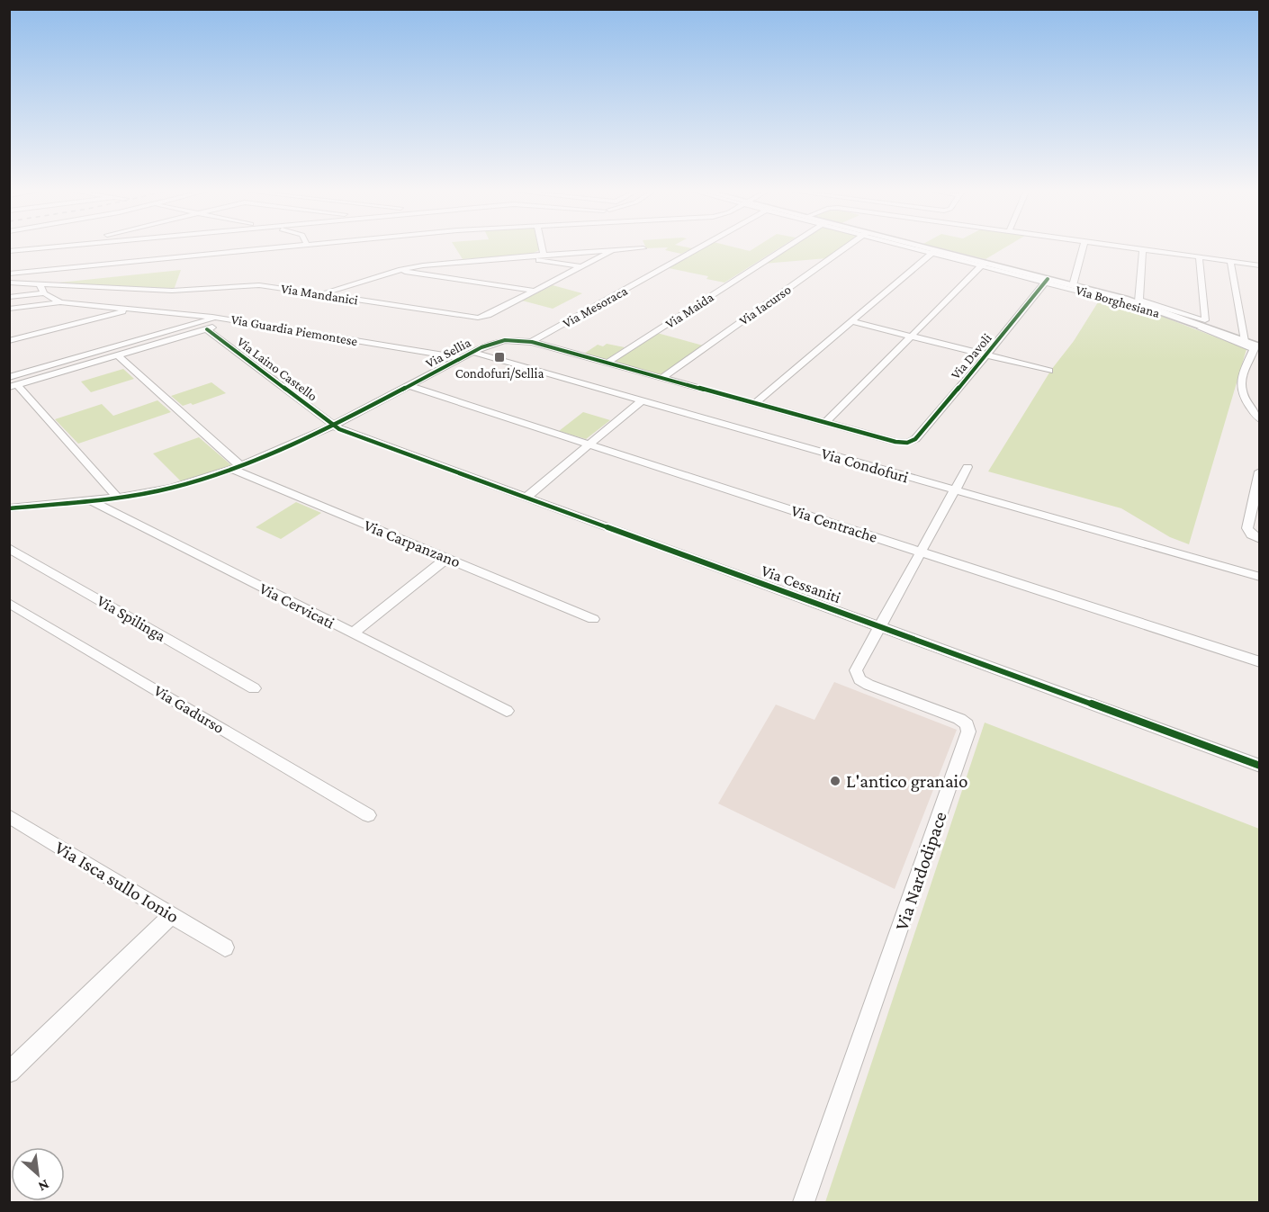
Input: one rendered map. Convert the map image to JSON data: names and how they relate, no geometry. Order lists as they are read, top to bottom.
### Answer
{
  "streets": {
    "street": [
      "Via Mandanici",
      "Via Borghesiana",
      "Via Iacurso",
      "Via Mesoraca",
      "Via Maida",
      "Via Guardia Piemontese",
      "Via Sellia",
      "Via Davoli",
      "Via Laino Castello",
      "Via Condofuri",
      "Via Centrache",
      "Via Carpanzano",
      "Via Cessaniti",
      "Via Cervicati",
      "Via Spilinga",
      "Via Gadurso",
      "Via Nardodipace",
      "Via Isca sullo Ionio"
    ]
  },
  "crossings": [
    ["Via Borghesiana", "Via Davoli"],
    ["Via Iacurso", "Via Sellia"],
    ["Via Mesoraca", "Via Sellia"],
    ["Via Maida", "Via Sellia"],
    ["Via Guardia Piemontese", "Via Sellia"],
    ["Via Sellia", "Via Davoli"],
    ["Via Sellia", "Via Laino Castello"],
    ["Via Sellia", "Via Condofuri"],
    ["Via Sellia", "Via Centrache"],
    ["Via Sellia", "Via Carpanzano"],
    ["Via Sellia", "Via Cessaniti"],
    ["Via Sellia", "Via Cervicati"],
    ["Via Laino Castello", "Via Cessaniti"],
    ["Via Condofuri", "Via Nardodipace"],
    ["Via Centrache", "Via Nardodipace"],
    ["Via Cessaniti", "Via Nardodipace"]
  ],
  "places": {
    "transit": ["Condofuri/Sellia"],
    "other": ["L'antico granaio"]
  },
  "north": "bottom right"
}
